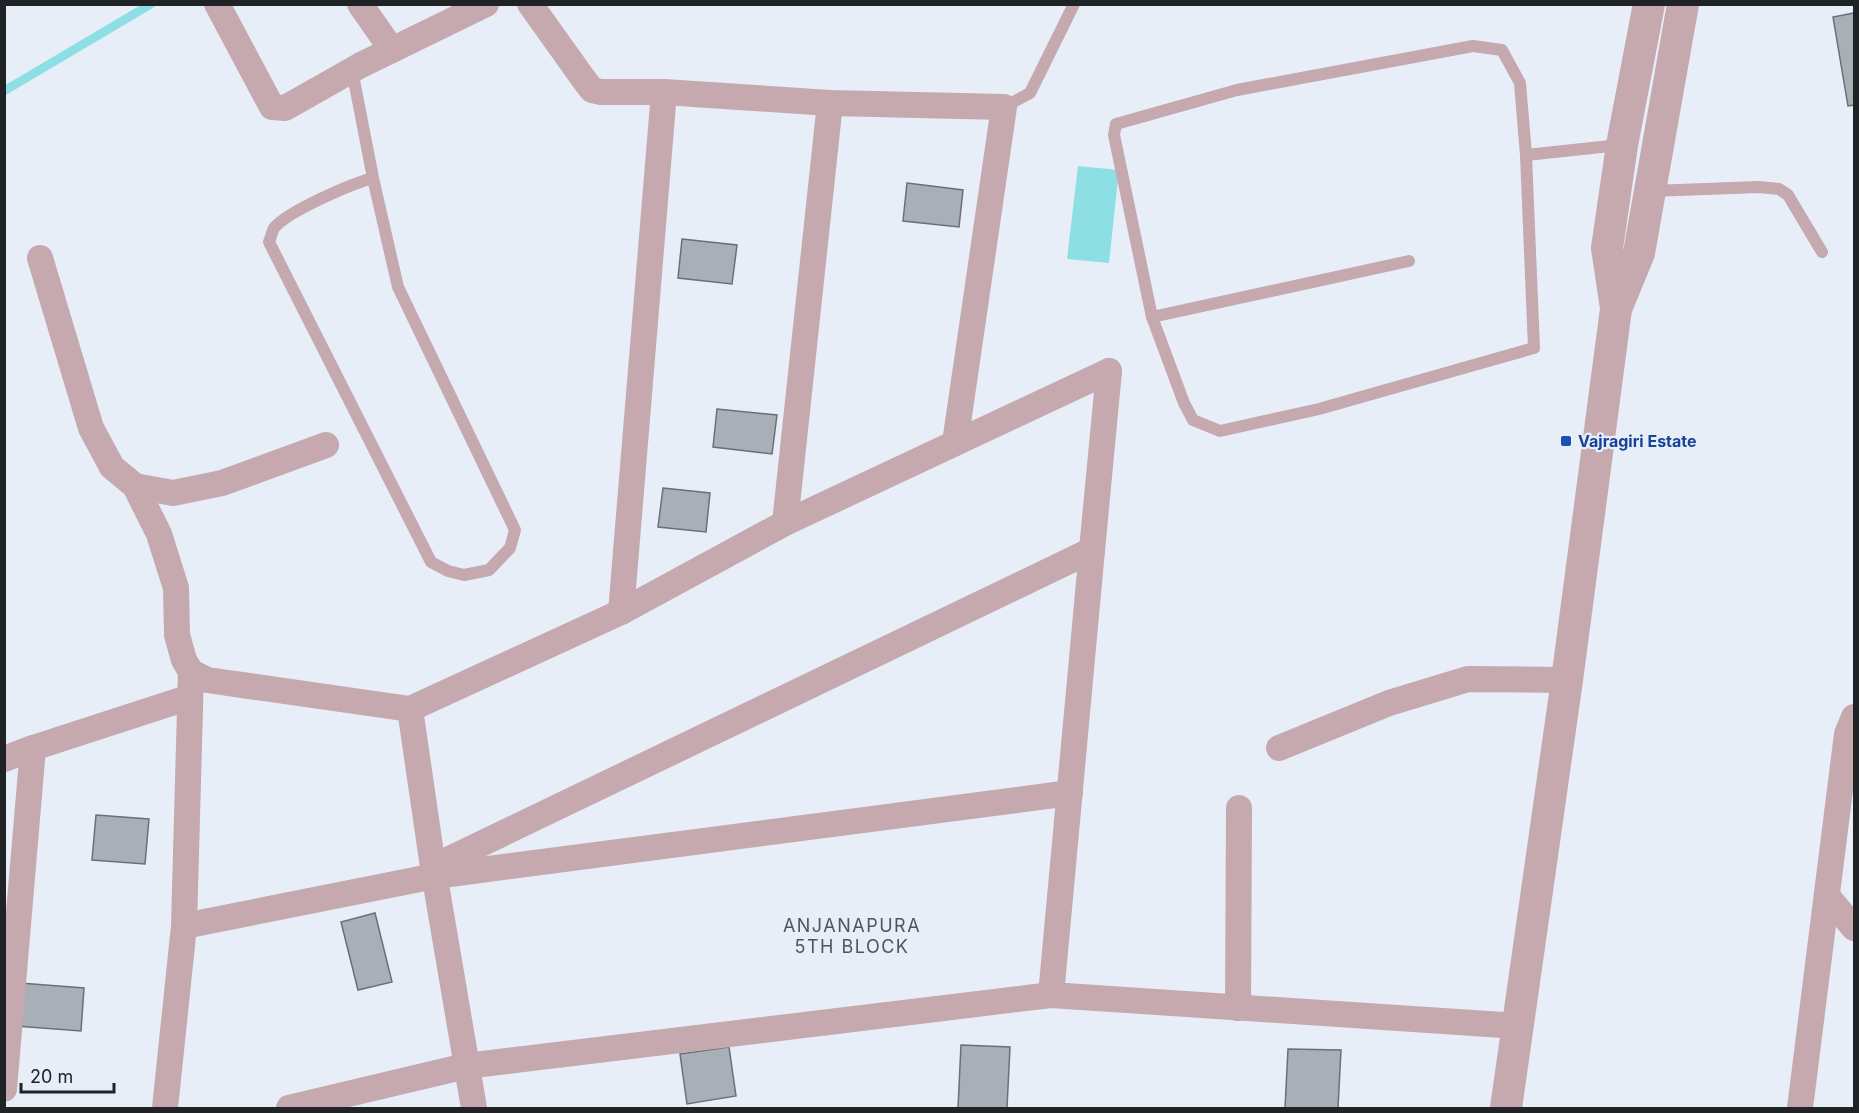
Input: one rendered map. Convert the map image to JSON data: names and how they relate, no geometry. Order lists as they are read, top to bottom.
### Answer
{
  "districts": ["ANJANAPURA 5TH BLOCK"],
  "places": {
    "transit": ["Vajragiri Estate"]
  },
  "scale_bar": "20 m"
}
